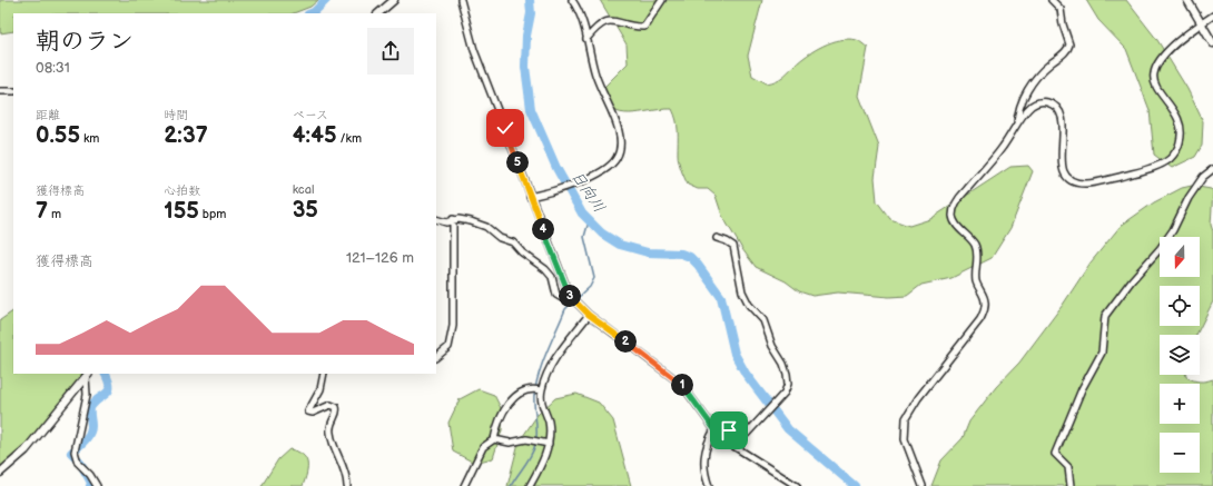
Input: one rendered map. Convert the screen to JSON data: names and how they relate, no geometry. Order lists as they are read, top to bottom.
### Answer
{
  "water": ["日向川"],
  "north": "bottom",
  "page": {
    "heading": ["朝のラン", "08:31"],
    "stats": [
      ["距離", "0.55 km"],
      ["時間", "2:37"],
      ["ペース", "4:45 /km"],
      ["獲得標高", "7 m"],
      ["心拍数", "155 bpm"],
      ["kcal", "35"]
    ],
    "pins": [
      "5",
      "4",
      "3",
      "2",
      "1"
    ],
    "map_buttons": ["+", "−"],
    "chart": ["獲得標高", "121–126 m"]
  }
}
